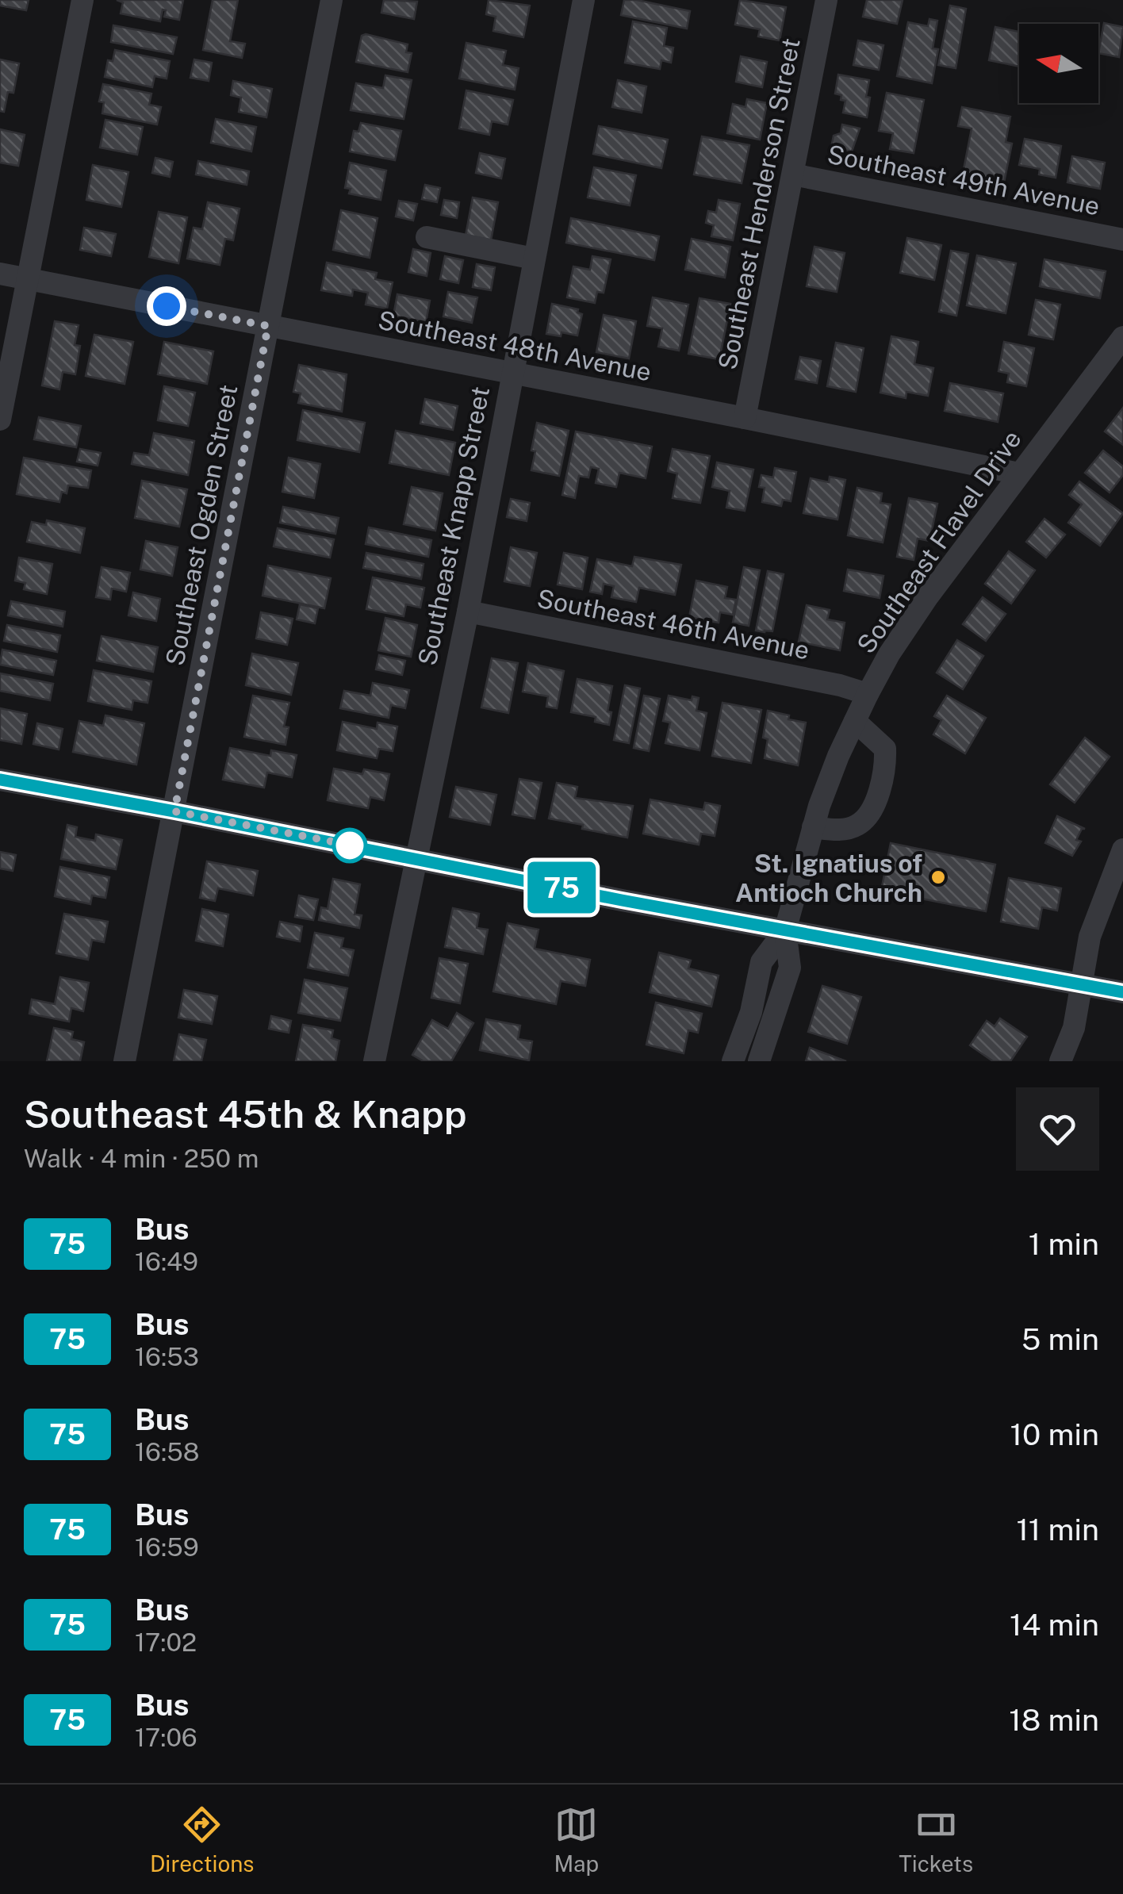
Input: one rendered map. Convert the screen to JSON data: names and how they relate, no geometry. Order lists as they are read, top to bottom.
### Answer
{
  "streets": {
    "street": [
      "Southeast 49th Avenue",
      "Southeast Henderson Street",
      "Southeast 48th Avenue",
      "Southeast Ogden Street",
      "Southeast Knapp Street",
      "Southeast Flavel Drive",
      "Southeast 46th Avenue"
    ]
  },
  "crossings": [
    ["Southeast 49th Avenue", "Southeast Henderson Street"],
    ["Southeast Henderson Street", "Southeast 48th Avenue"],
    ["Southeast 48th Avenue", "Southeast Ogden Street"],
    ["Southeast 48th Avenue", "Southeast Knapp Street"],
    ["Southeast 48th Avenue", "Southeast Flavel Drive"],
    ["Southeast Knapp Street", "Southeast 46th Avenue"],
    ["Southeast Flavel Drive", "Southeast 46th Avenue"]
  ],
  "places": ["St. Ignatius of Antioch Church"],
  "lines": ["bus line 75"],
  "north": "left",
  "page": {
    "on_map": "75",
    "heading": ["Southeast 45th & Knapp", "Walk · 4 min · 250 m"],
    "list": [
      {
        "mark": "75",
        "name": "Bus",
        "note": "16:49",
        "value": "1 min"
      },
      {
        "mark": "75",
        "name": "Bus",
        "note": "16:53",
        "value": "5 min"
      },
      {
        "mark": "75",
        "name": "Bus",
        "note": "16:58",
        "value": "10 min"
      },
      {
        "mark": "75",
        "name": "Bus",
        "note": "16:59",
        "value": "11 min"
      },
      {
        "mark": "75",
        "name": "Bus",
        "note": "17:02",
        "value": "14 min"
      },
      {
        "mark": "75",
        "name": "Bus",
        "note": "17:06",
        "value": "18 min"
      }
    ],
    "tabs": ["Directions", "Map", "Tickets"]
  }
}
